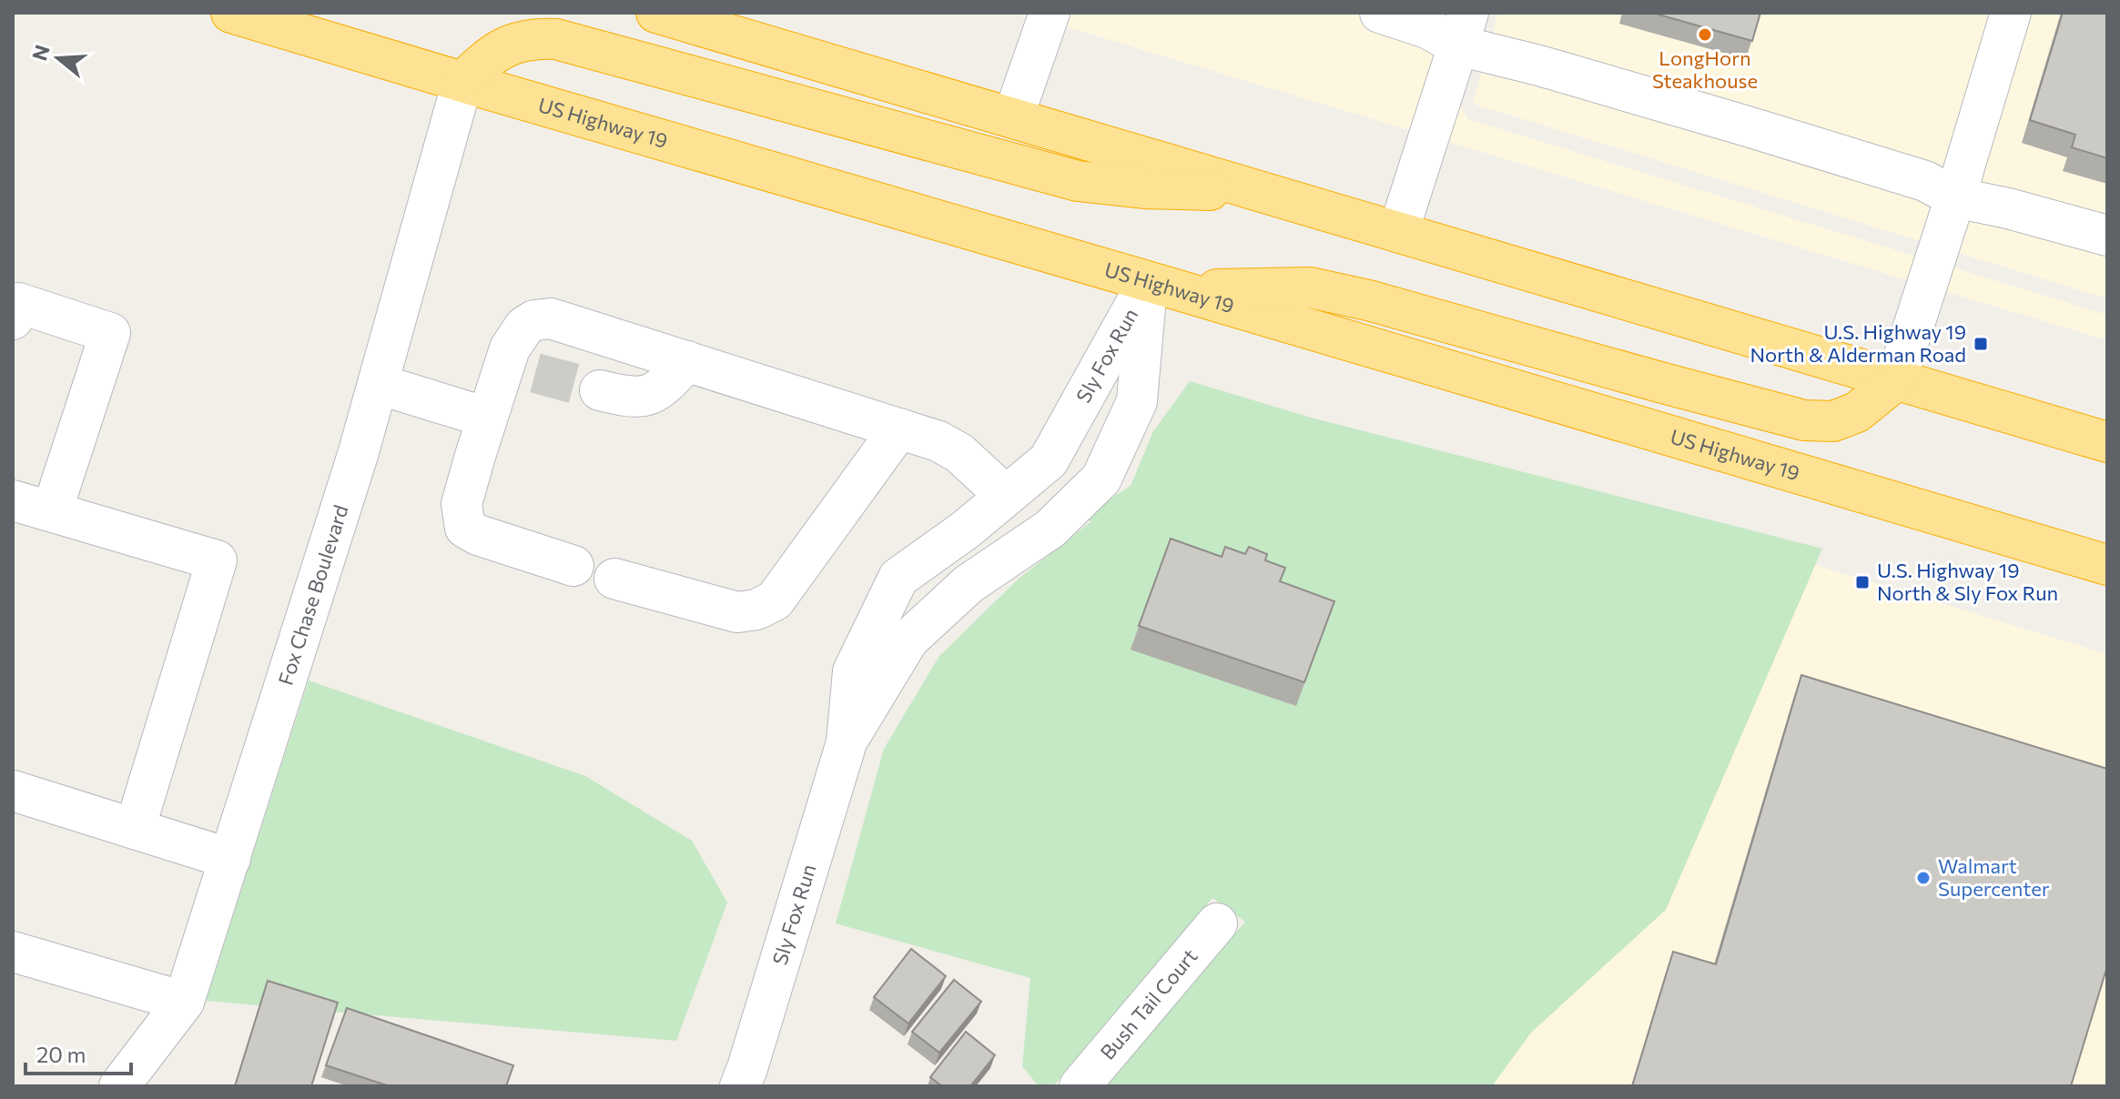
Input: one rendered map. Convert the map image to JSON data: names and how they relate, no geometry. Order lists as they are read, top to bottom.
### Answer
{
  "streets": {
    "highway": ["US Highway 19"],
    "street": ["Sly Fox Run", "Fox Chase Boulevard", "Bush Tail Court"]
  },
  "crossings": [
    ["US Highway 19", "Sly Fox Run"],
    ["US Highway 19", "Fox Chase Boulevard"]
  ],
  "places": {
    "other": ["LongHorn Steakhouse", "Walmart Supercenter"],
    "transit": ["U.S. Highway 19 North & Alderman Road", "U.S. Highway 19 North & Sly Fox Run"]
  },
  "scale_bar": "20 m",
  "north": "left"
}
